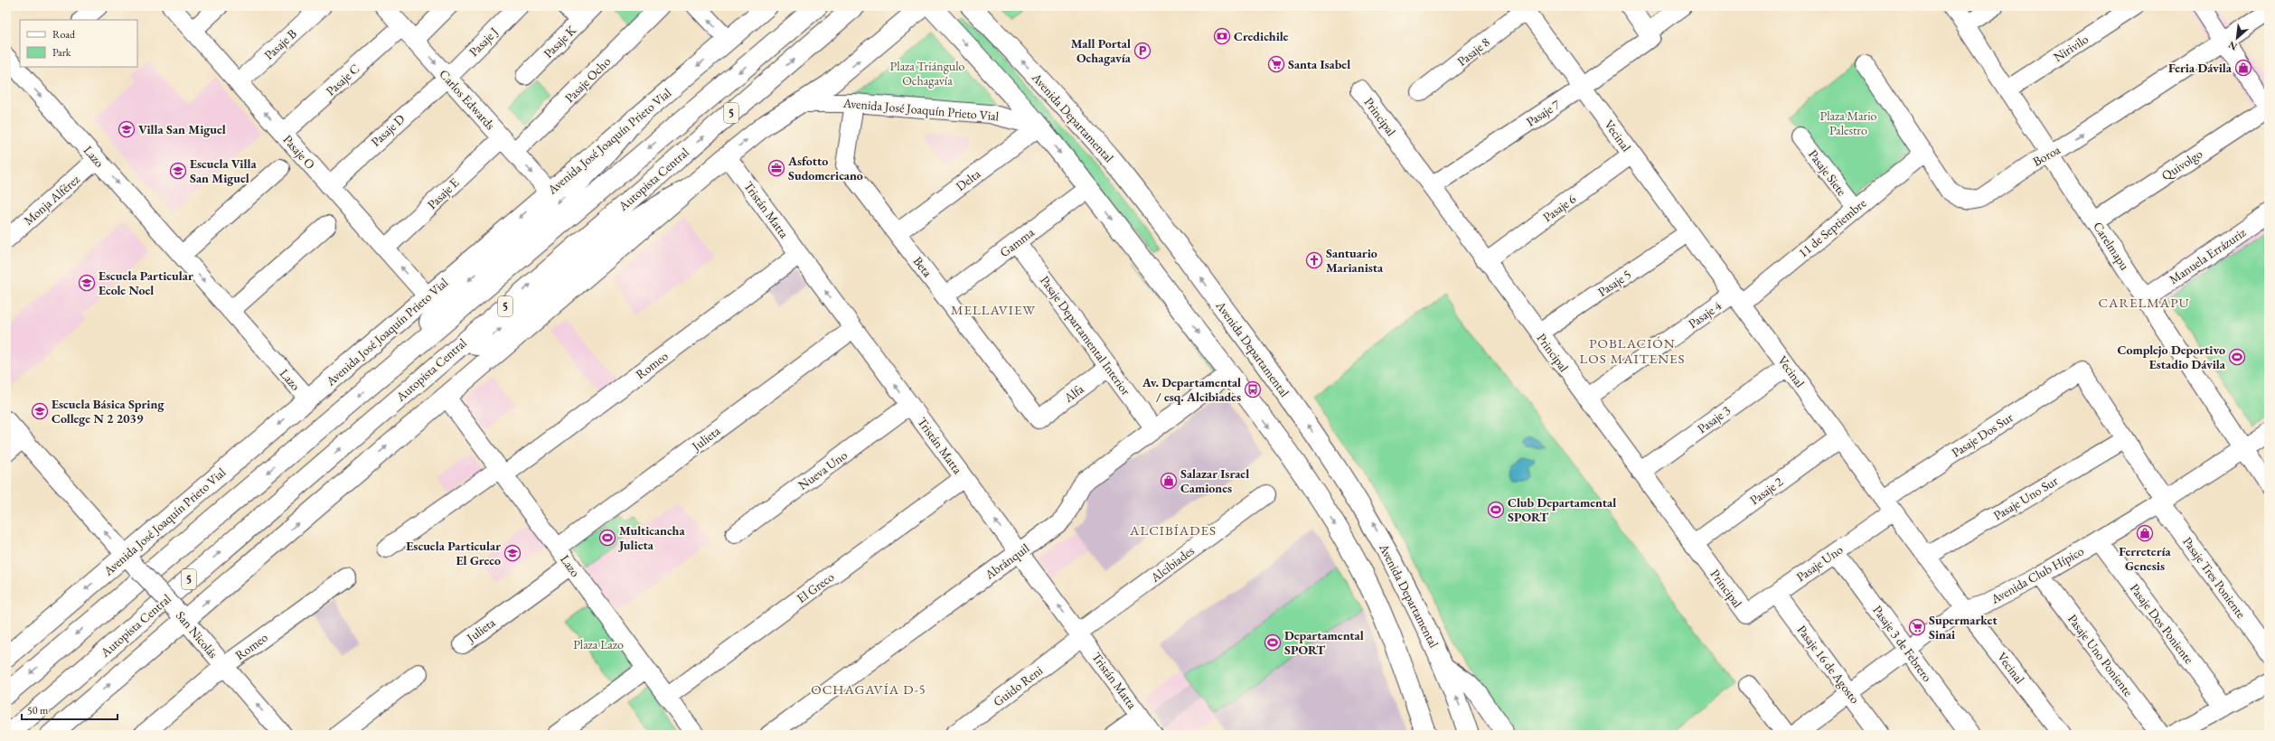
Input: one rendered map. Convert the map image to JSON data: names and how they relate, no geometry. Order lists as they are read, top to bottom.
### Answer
{
  "streets": {
    "main road": [
      "Avenida José Joaquín Prieto Vial",
      "5",
      "Avenida Departamental",
      "Autopista Central"
    ],
    "street": [
      "Pasaje J",
      "Pasaje K",
      "Pasaje B",
      "Nirivilo",
      "Pasaje 8",
      "Pasaje C",
      "Pasaje Ocho",
      "Carlos Edwards",
      "Pasaje 7",
      "Principal",
      "Pasaje D",
      "Vecinal",
      "Pasaje O",
      "Boroa",
      "Lazo",
      "Quivolgo",
      "Pasaje Siete",
      "Delta",
      "Pasaje E",
      "Monja Alférez",
      "Pasaje 6",
      "Tristán Matta",
      "11 de Septiembre",
      "Gamma",
      "Carelmapu",
      "Manuela Errázuriz",
      "Beta",
      "Pasaje 5",
      "Pasaje 4",
      "Pasaje Departamental Interior",
      "Romeo",
      "Alfa",
      "Pasaje 3",
      "Pasaje Dos Sur",
      "Julieta",
      "Nueva Uno",
      "Pasaje 2",
      "Pasaje Uno Sur",
      "Abránquil",
      "Pasaje Uno",
      "Alcibiades",
      "Avenida Club Hípico",
      "Pasaje Tres Poniente",
      "El Greco",
      "Pasaje Dos Poniente",
      "San Nicolás",
      "Pasaje 3 de Febrero",
      "Pasaje Uno Poniente",
      "Pasaje 16 de Agosto",
      "Guido Reni"
    ]
  },
  "crossings": [
    ["Pasaje J", "Carlos Edwards"],
    ["Pasaje J", "Pasaje D"],
    ["Pasaje B", "Pasaje O"],
    ["Nirivilo", "Carelmapu"],
    ["Pasaje 8", "Vecinal"],
    ["Pasaje C", "Carlos Edwards"],
    ["Pasaje C", "Pasaje O"],
    ["Pasaje Ocho", "Carlos Edwards"],
    ["Carlos Edwards", "Avenida José Joaquín Prieto Vial"],
    ["Carlos Edwards", "Pasaje D"],
    ["Carlos Edwards", "Pasaje E"],
    ["Avenida José Joaquín Prieto Vial", "Pasaje O"],
    ["Avenida José Joaquín Prieto Vial", "Lazo"],
    ["Avenida José Joaquín Prieto Vial", "Delta"],
    ["Avenida José Joaquín Prieto Vial", "Tristán Matta"],
    ["Avenida José Joaquín Prieto Vial", "Beta"],
    ["Avenida José Joaquín Prieto Vial", "San Nicolás"],
    ["Pasaje 7", "Principal"],
    ["Pasaje 7", "Vecinal"],
    ["Principal", "Pasaje 6"],
    ["Principal", "Pasaje 5"],
    ["Principal", "Pasaje 4"],
    ["Principal", "Pasaje 3"],
    ["Principal", "Pasaje 2"],
    ["Principal", "Pasaje Uno"],
    ["Pasaje D", "Pasaje O"],
    ["Vecinal", "Pasaje 6"],
    ["Vecinal", "11 de Septiembre"],
    ["Vecinal", "Pasaje 5"],
    ["Vecinal", "Pasaje 4"],
    ["Vecinal", "Pasaje 3"],
    ["Vecinal", "Pasaje Dos Sur"],
    ["Vecinal", "Pasaje 2"],
    ["Vecinal", "Pasaje Uno Sur"],
    ["Vecinal", "Pasaje Uno"],
    ["Vecinal", "Avenida Club Hípico"],
    ["Pasaje O", "Pasaje E"],
    ["Boroa", "11 de Septiembre"],
    ["Boroa", "Carelmapu"],
    ["Lazo", "Monja Alférez"],
    ["Lazo", "Romeo"],
    ["Lazo", "Julieta"],
    ["Lazo", "El Greco"],
    ["Quivolgo", "Carelmapu"],
    ["Pasaje Siete", "11 de Septiembre"],
    ["Delta", "Beta"],
    ["Tristán Matta", "Romeo"],
    ["Tristán Matta", "Julieta"],
    ["Tristán Matta", "Nueva Uno"],
    ["Tristán Matta", "Abránquil"],
    ["Tristán Matta", "Alcibiades"],
    ["Tristán Matta", "El Greco"],
    ["Tristán Matta", "Guido Reni"],
    ["11 de Septiembre", "Pasaje 4"],
    ["Gamma", "Beta"],
    ["Gamma", "Pasaje Departamental Interior"],
    ["Carelmapu", "Manuela Errázuriz"],
    ["Carelmapu", "Avenida Club Hípico"],
    ["Beta", "Alfa"],
    ["Pasaje Departamental Interior", "Alfa"],
    ["Pasaje Departamental Interior", "Abránquil"],
    ["Romeo", "San Nicolás"],
    ["Pasaje Dos Sur", "Pasaje Uno"],
    ["Pasaje Dos Sur", "Pasaje Tres Poniente"],
    ["Pasaje Uno Sur", "Pasaje Tres Poniente"],
    ["Pasaje Uno", "Pasaje 3 de Febrero"],
    ["Pasaje Uno", "Pasaje 16 de Agosto"],
    ["Alcibiades", "Guido Reni"],
    ["Avenida Club Hípico", "Pasaje Tres Poniente"],
    ["Avenida Club Hípico", "Pasaje Dos Poniente"],
    ["Avenida Club Hípico", "Pasaje 3 de Febrero"],
    ["Avenida Club Hípico", "Pasaje Uno Poniente"],
    ["Avenida Club Hípico", "Pasaje 16 de Agosto"]
  ],
  "one_way": [
    "Carlos Edwards",
    "Boroa",
    "Lazo",
    "Tristán Matta",
    "San Nicolás"
  ],
  "districts": [
    "CARELMAPU",
    "MELLAVIEW",
    "POBLACIÓN LOS MAITENES",
    "ALCIBÍADES",
    "OCHAGAVÍA D-5"
  ],
  "parks": ["Plaza Triángulo Ochagavía", "Plaza Mario Palestro", "Plaza Lazo"],
  "places": {
    "bank": ["Credichile"],
    "parking": ["Mall Portal Ochagavía"],
    "supermarket": ["Santa Isabel", "Supermarket Sinai"],
    "shop": ["Feria Dávila", "Salazar Israel Camiones", "Ferretería Genesis"],
    "school or university": [
      "Villa San Miguel",
      "Escuela Villa San Miguel",
      "Escuela Particular Ecole Noel",
      "Escuela Básica Spring College N 2 2039",
      "Escuela Particular El Greco"
    ],
    "office": ["Asfotto Sudomericano"],
    "church": ["Santuario Marianista"],
    "sports": [
      "Complejo Deportivo Estadio Dávila",
      "Club Departamental SPORT",
      "Multicancha Julieta",
      "Departamental SPORT"
    ],
    "bus stop": ["Av. Departamental / esq. Alcibiades"]
  },
  "legend": ["Road", "Park"],
  "scale_bar": "50 m",
  "north": "bottom left"
}
